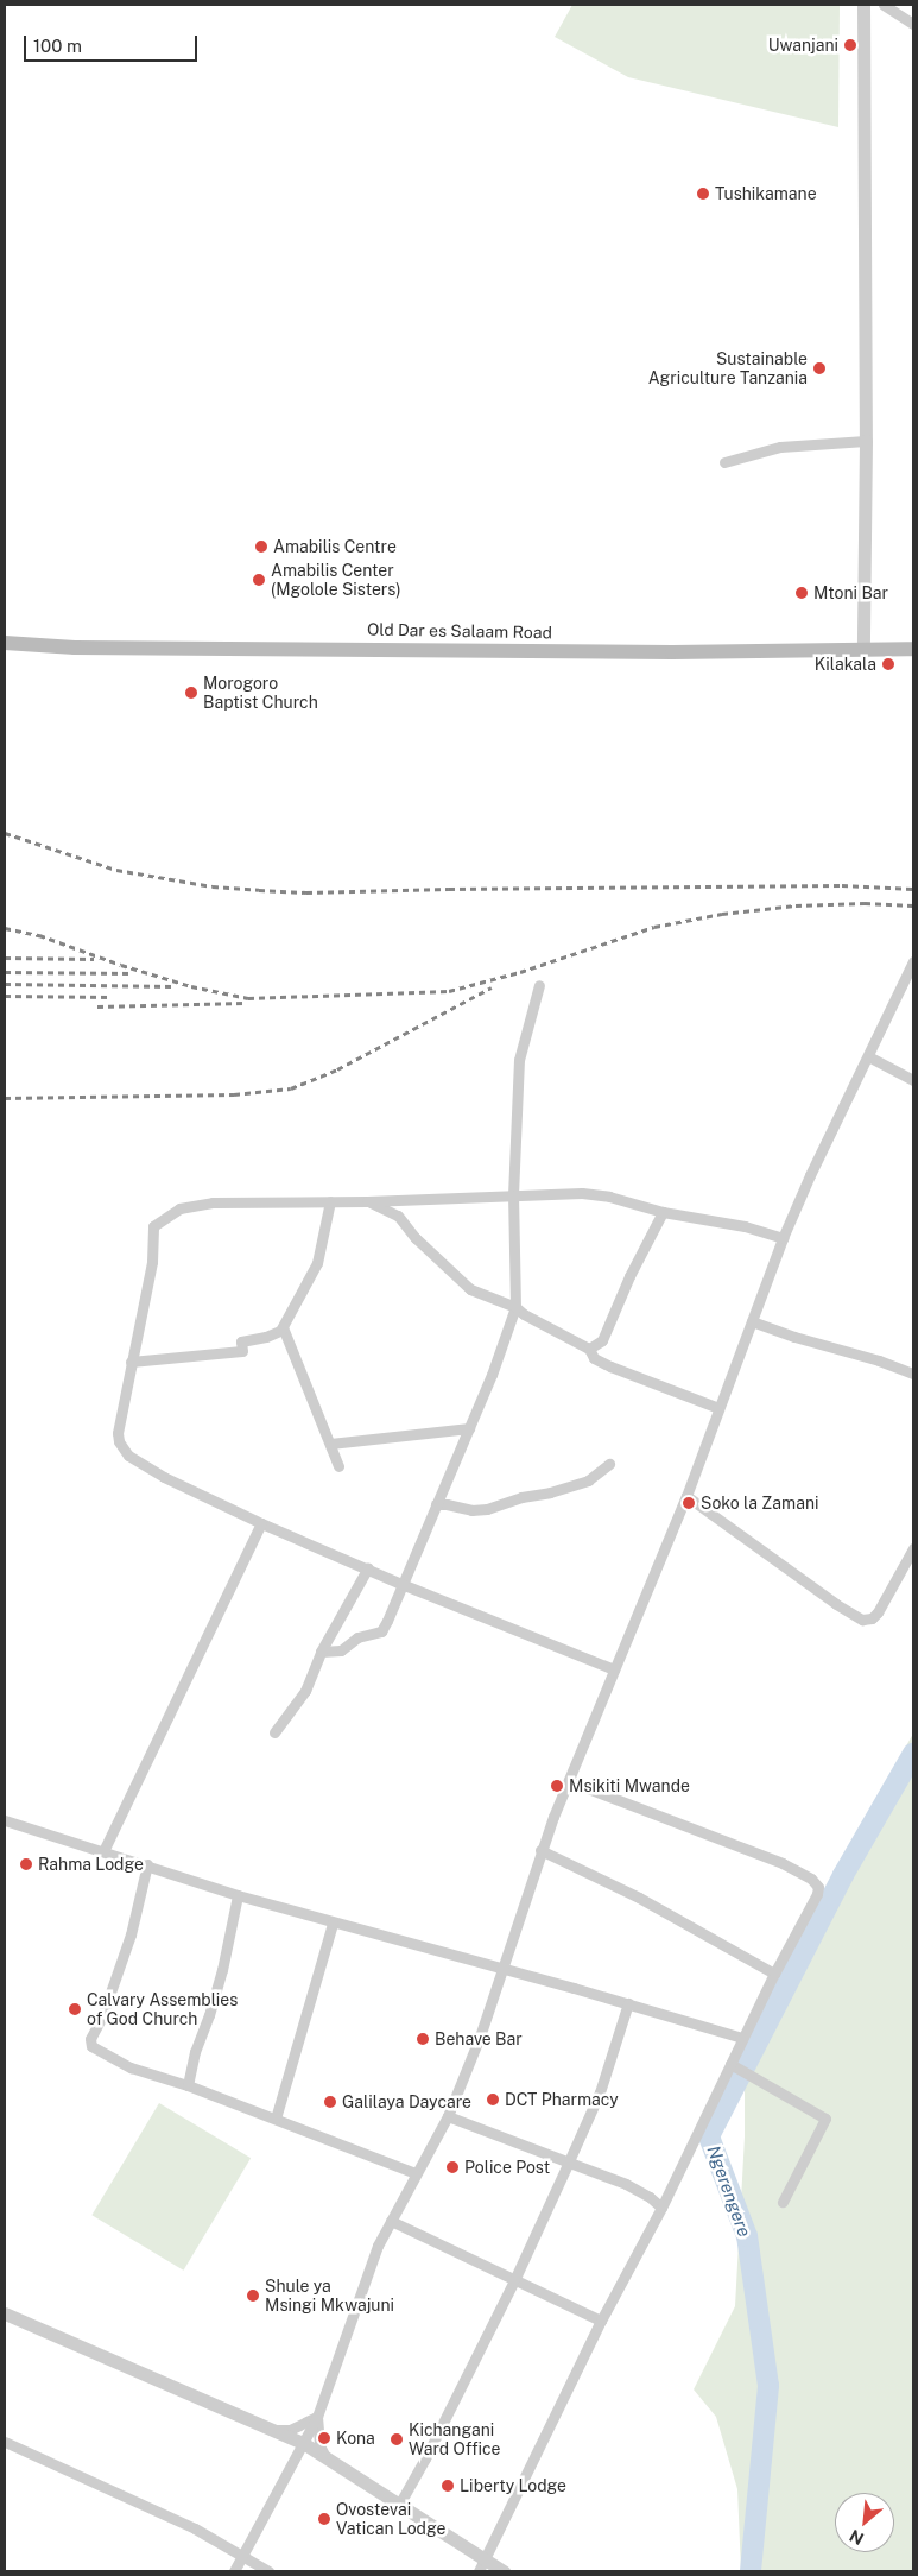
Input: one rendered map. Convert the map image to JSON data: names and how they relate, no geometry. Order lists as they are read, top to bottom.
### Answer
{
  "streets": {
    "main road": ["Old Dar es Salaam Road"]
  },
  "water": ["Ngerengere"],
  "places": [
    "Uwanjani",
    "Tushikamane",
    "Sustainable Agriculture Tanzania",
    "Amabilis Centre",
    "Amabilis Center (Mgolole Sisters)",
    "Mtoni Bar",
    "Kilakala",
    "Morogoro Baptist Church",
    "Soko la Zamani",
    "Msikiti Mwande",
    "Rahma Lodge",
    "Calvary Assemblies of God Church",
    "Behave Bar",
    "DCT Pharmacy",
    "Galilaya Daycare",
    "Police Post",
    "Shule ya Msingi Mkwajuni",
    "Kona",
    "Kichangani Ward Office",
    "Liberty Lodge",
    "Ovostevai Vatican Lodge"
  ],
  "scale_bar": "100 m",
  "north": "bottom left"
}
